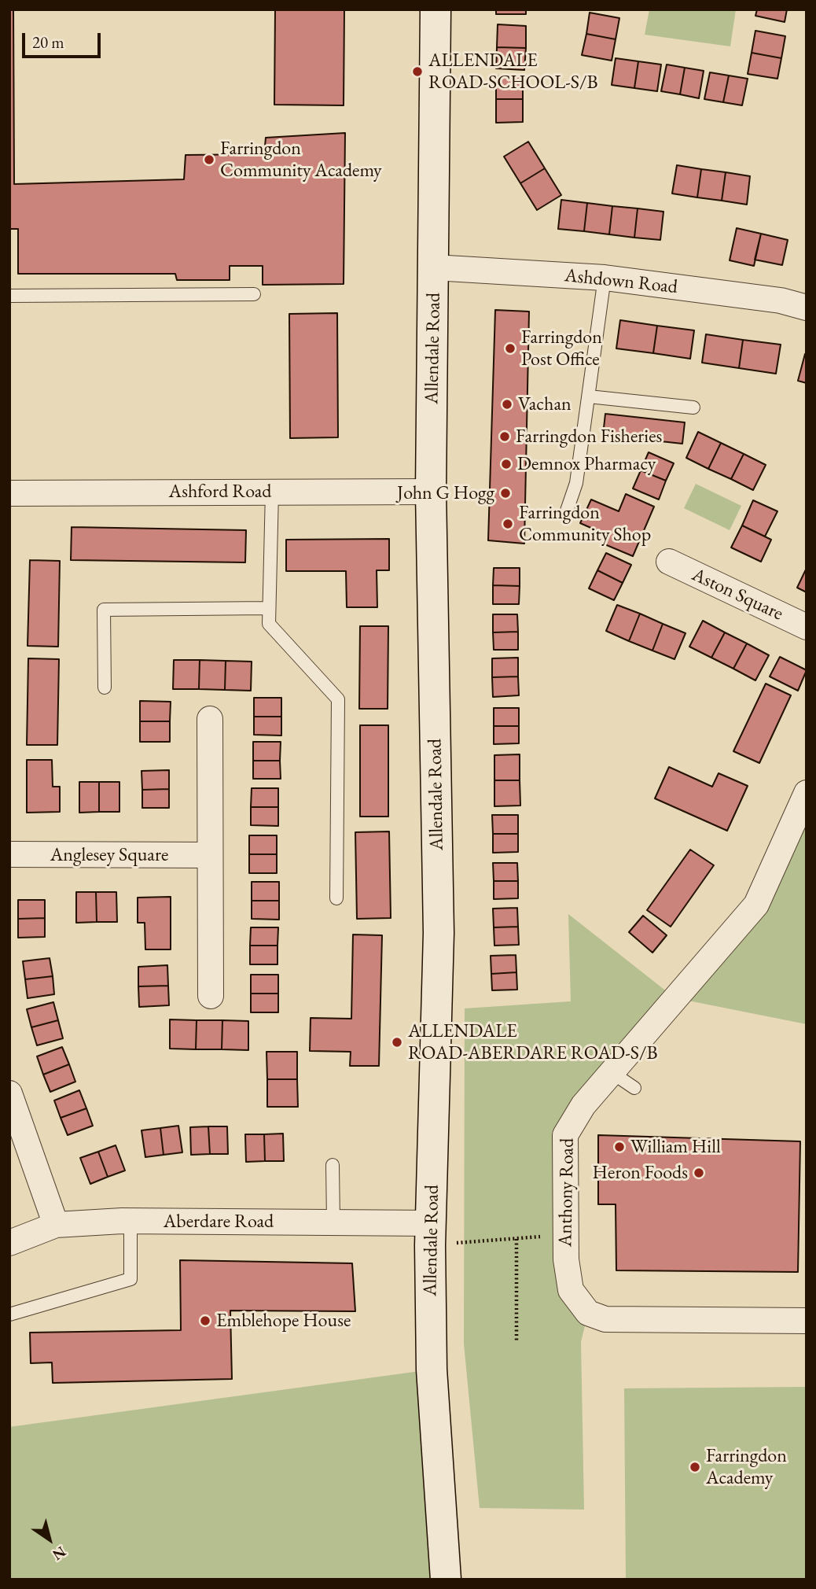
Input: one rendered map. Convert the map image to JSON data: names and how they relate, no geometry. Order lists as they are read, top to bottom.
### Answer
{
  "streets": {
    "street": [
      "Ashdown Road",
      "Allendale Road",
      "Ashford Road",
      "Aston Square",
      "Anglesey Square",
      "Anthony Road",
      "Aberdare Road"
    ]
  },
  "crossings": [
    ["Ashdown Road", "Allendale Road"],
    ["Allendale Road", "Ashford Road"],
    ["Allendale Road", "Aberdare Road"]
  ],
  "places": [
    "ALLENDALE ROAD-SCHOOL-S/B",
    "Farringdon Community Academy",
    "Farringdon Post Office",
    "Vachan",
    "Farringdon Fisheries",
    "Demnox Pharmacy",
    "John G Hogg",
    "Farringdon Community Shop",
    "ALLENDALE ROAD-ABERDARE ROAD-S/B",
    "William Hill",
    "Heron Foods",
    "Emblehope House",
    "Farringdon Academy"
  ],
  "scale_bar": "20 m",
  "north": "bottom right"
}
